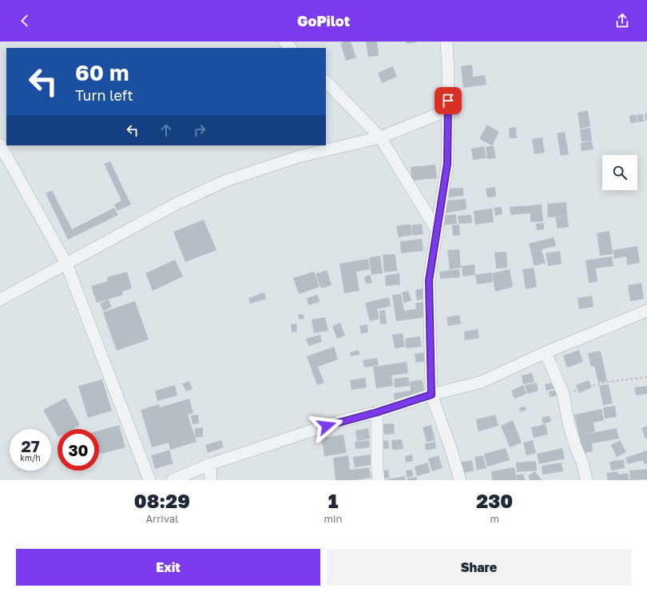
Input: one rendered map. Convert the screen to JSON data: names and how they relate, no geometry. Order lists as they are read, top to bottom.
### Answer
{
  "page": {
    "header": "GoPilot",
    "turn": ["60 m", "Turn left"],
    "speed": "27 km/h",
    "limit": "30",
    "eta": [
      "08:29",
      "Arrival",
      "1",
      "min",
      "230",
      "m"
    ],
    "buttons": ["Exit", "Share"]
  }
}
